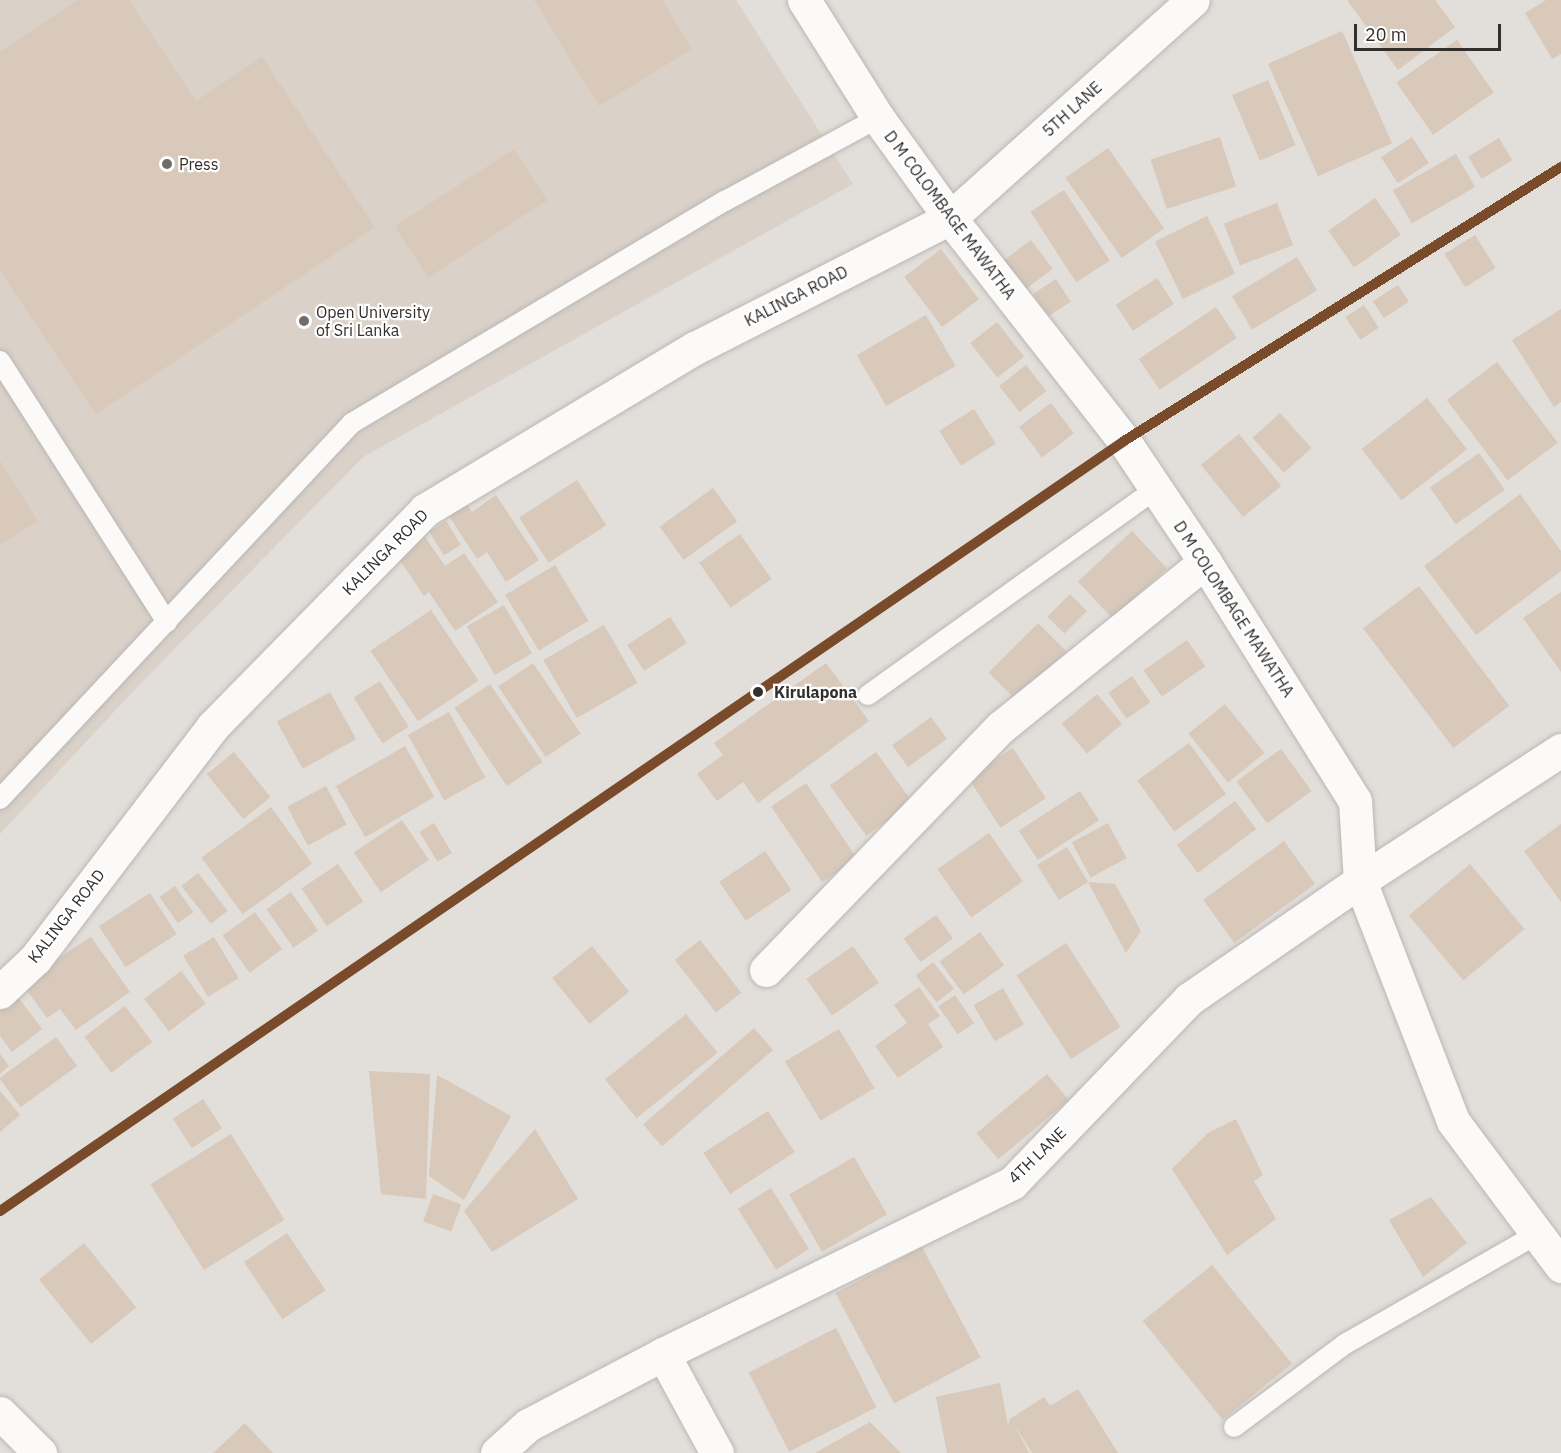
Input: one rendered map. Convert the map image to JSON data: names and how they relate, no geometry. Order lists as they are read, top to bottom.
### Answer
{
  "streets": {
    "street": [
      "5TH LANE",
      "D M COLOMBAGE MAWATHA",
      "KALINGA ROAD",
      "4TH LANE"
    ]
  },
  "crossings": [
    ["5TH LANE", "D M COLOMBAGE MAWATHA"],
    ["5TH LANE", "KALINGA ROAD"],
    ["D M COLOMBAGE MAWATHA", "KALINGA ROAD"],
    ["D M COLOMBAGE MAWATHA", "4TH LANE"]
  ],
  "places": ["Press", "Open University of Sri Lanka", "Kirulapona"],
  "scale_bar": "20 m"
}
